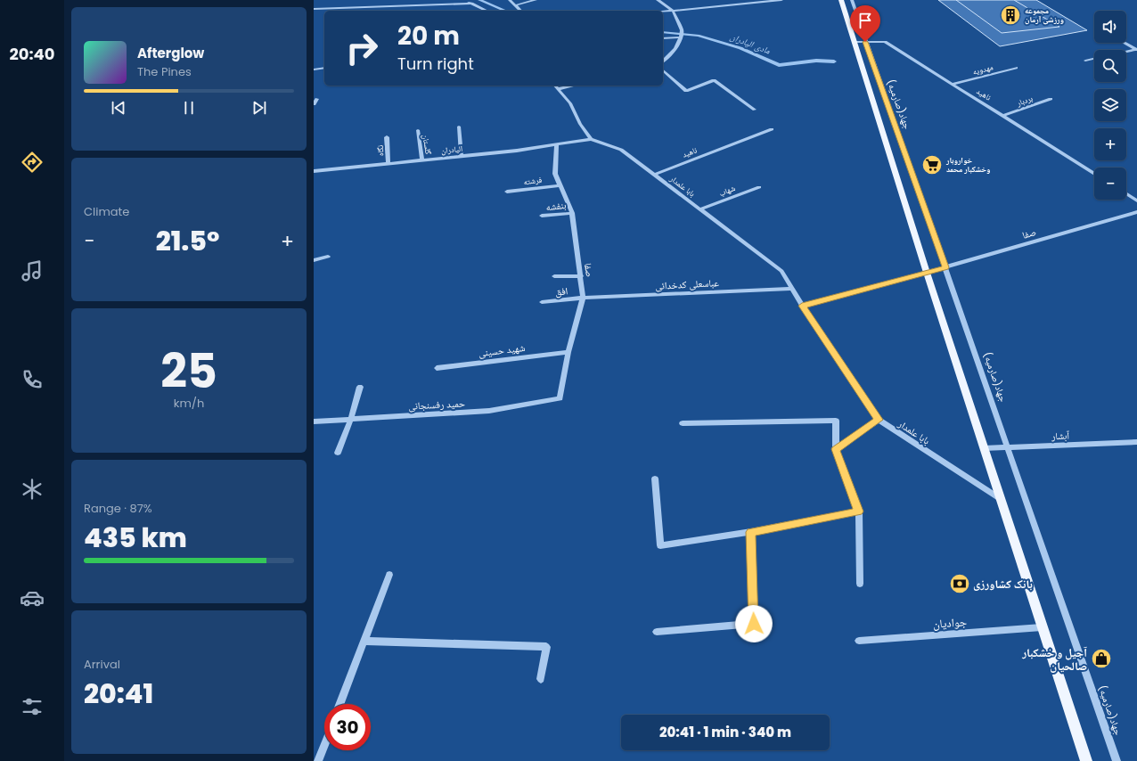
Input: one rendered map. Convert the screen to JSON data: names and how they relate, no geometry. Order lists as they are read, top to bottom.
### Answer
{
  "streets": {
    "street": [
      "مهدویه",
      "ناهید",
      "بردبار",
      "جهاد(صارمیه)",
      "گلستان",
      "الیادران",
      "نگاه",
      "فرشته",
      "بابا علمدار",
      "شهاب",
      "بنفشه",
      "صفا",
      "عباسعلی کدخدائی",
      "افق",
      "شهید حسینی",
      "حمید رفسنجانی",
      "آبشار",
      "جوادیان"
    ]
  },
  "crossings": [
    ["مهدویه", "ناهید"],
    ["ناهید", "بردبار"],
    ["ناهید", "جهاد(صارمیه)"],
    ["ناهید", "بابا علمدار"],
    ["جهاد(صارمیه)", "صفا"],
    ["جهاد(صارمیه)", "آبشار"],
    ["گلستان", "الیادران"],
    ["الیادران", "نگاه"],
    ["الیادران", "بابا علمدار"],
    ["الیادران", "صفا"],
    ["فرشته", "صفا"],
    ["بابا علمدار", "شهاب"],
    ["بابا علمدار", "عباسعلی کدخدائی"],
    ["بنفشه", "صفا"],
    ["صفا", "عباسعلی کدخدائی"],
    ["صفا", "افق"],
    ["صفا", "شهید حسینی"],
    ["صفا", "حمید رفسنجانی"],
    ["عباسعلی کدخدائی", "افق"]
  ],
  "water": ["مادی الیادران"],
  "places": {
    "building": ["مجموعه ورزشی آرمان"],
    "supermarket": ["خواروبار وخشکبار محمد"],
    "bank": ["بانک کشاورزی"],
    "shop": ["آجیل و خشکبار صالحیان"]
  },
  "page": {
    "tabs": "20:40",
    "map_buttons": ["+", "−"],
    "turn": ["20 m", "Turn right"],
    "song": ["Afterglow", "The Pines"],
    "tile": [
      "Climate",
      ["25", "km/h"],
      ["Range · 87%", "435 km"],
      ["Arrival", "20:41"]
    ],
    "heat": ["−", "21.5°", "+"],
    "limit": "30",
    "trip": "20:41 · 1 min · 340 m"
  }
}
